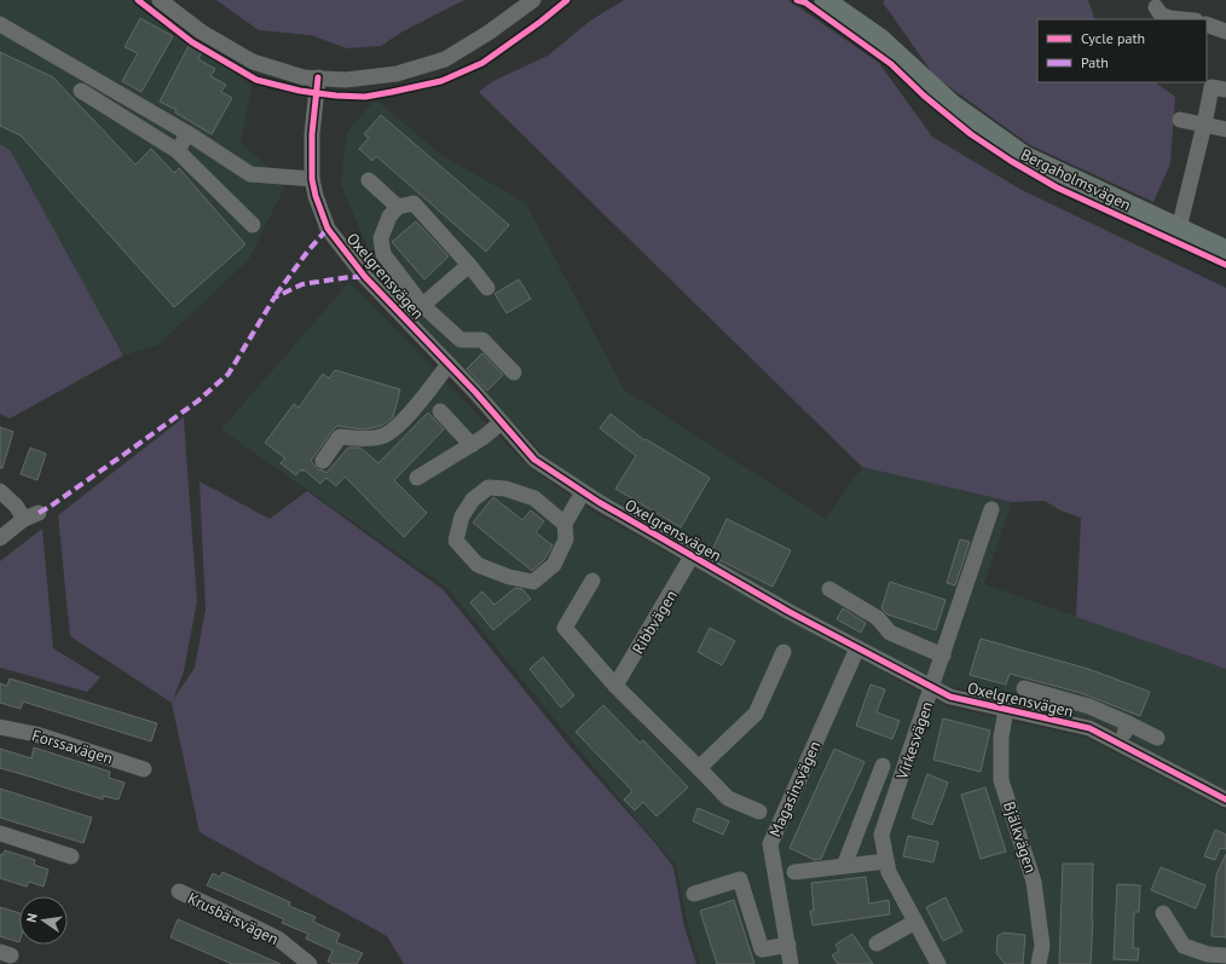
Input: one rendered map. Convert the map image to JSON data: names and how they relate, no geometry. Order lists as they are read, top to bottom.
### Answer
{
  "streets": {
    "main road": ["Bergaholmsvägen"],
    "street": [
      "Oxelgrensvägen",
      "Ribbvägen",
      "Virkesvägen",
      "Forssavägen",
      "Magasinsvägen",
      "Bjälkvägen",
      "Krusbärsvägen"
    ]
  },
  "crossings": [
    ["Oxelgrensvägen", "Ribbvägen"],
    ["Oxelgrensvägen", "Virkesvägen"],
    ["Oxelgrensvägen", "Magasinsvägen"],
    ["Oxelgrensvägen", "Bjälkvägen"]
  ],
  "legend": ["Cycle path", "Path"],
  "north": "left"
}
